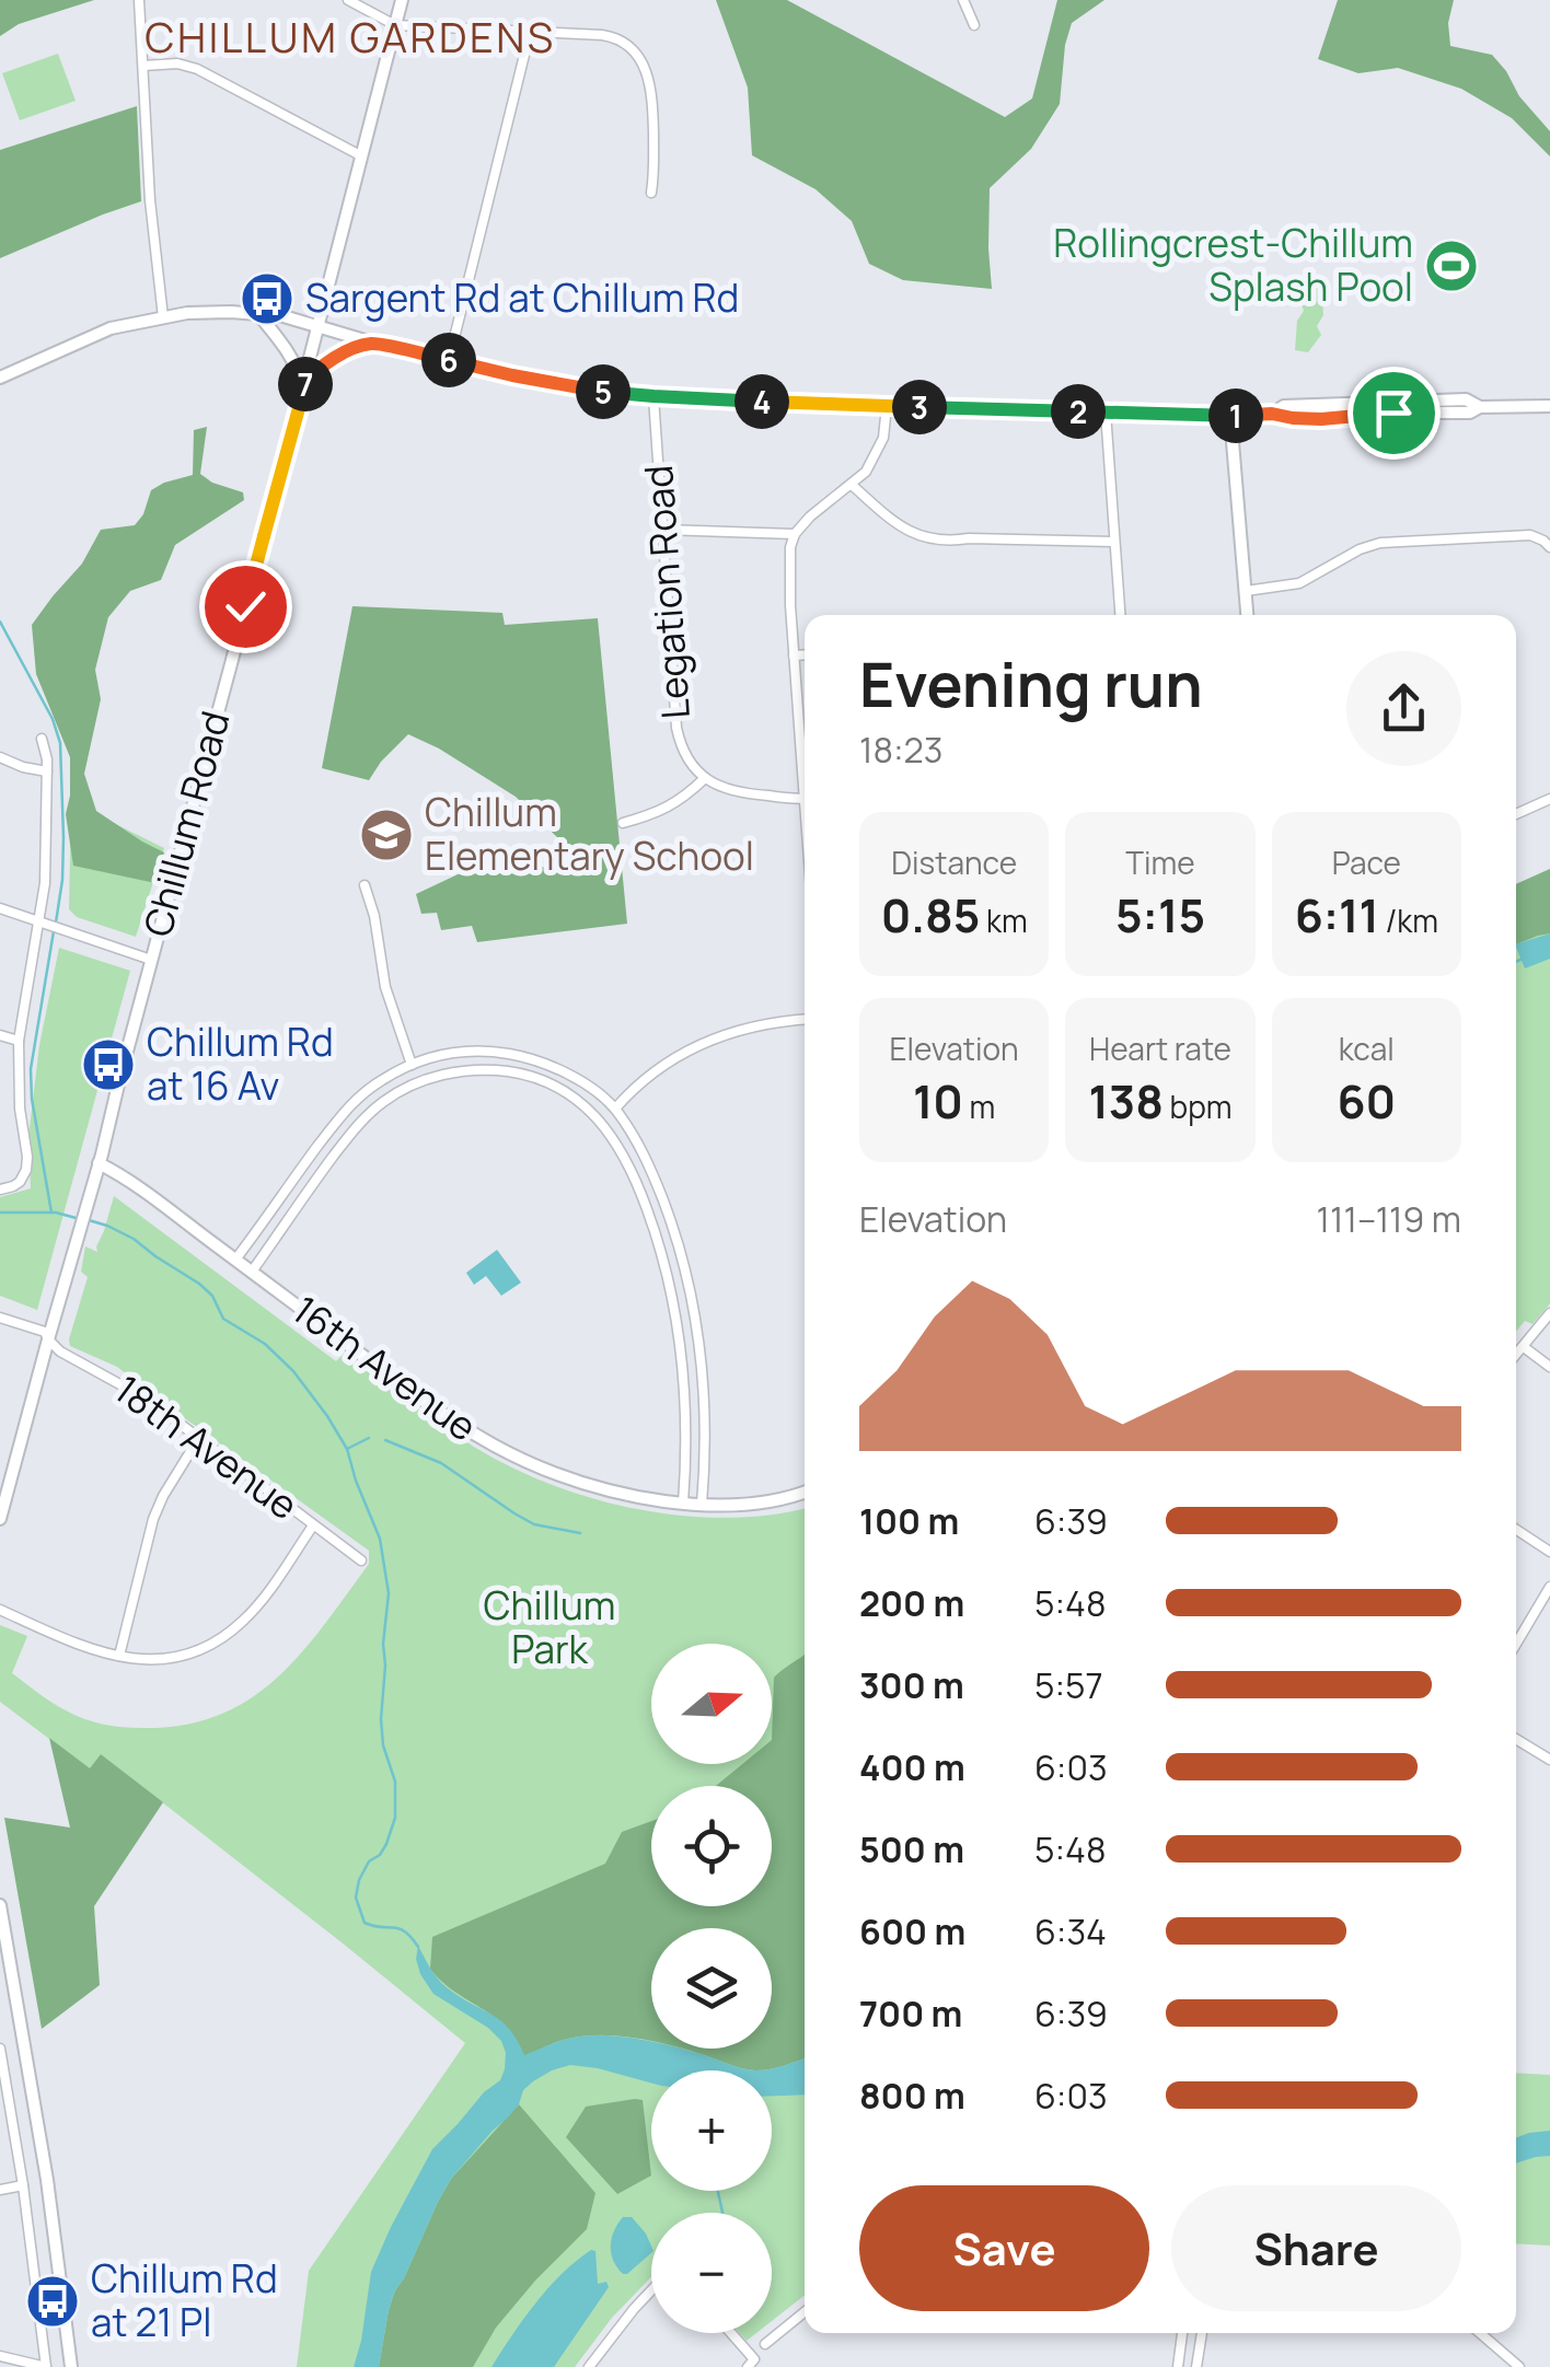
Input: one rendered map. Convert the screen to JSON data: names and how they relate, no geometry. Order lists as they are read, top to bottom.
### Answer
{
  "streets": {
    "main road": ["Chillum Road", "16th Avenue"],
    "street": ["Legation Road", "18th Avenue"]
  },
  "crossings": [
    ["Chillum Road", "16th Avenue"],
    ["Chillum Road", "18th Avenue"]
  ],
  "districts": ["CHILLUM GARDENS"],
  "parks": ["Chillum Park"],
  "places": {
    "sports": ["Rollingcrest-Chillum Splash Pool"],
    "bus stop": ["Sargent Rd at Chillum Rd", "Chillum Rd at 16 Av", "Chillum Rd at 21 Pl"],
    "school or university": ["Chillum Elementary School"]
  },
  "north": "right",
  "page": {
    "pins": [
      "6",
      "7",
      "5",
      "4",
      "3",
      "2",
      "1"
    ],
    "heading": ["Evening run", "18:23"],
    "stats": [
      ["Distance", "0.85 km"],
      ["Time", "5:15"],
      ["Pace", "6:11 /km"],
      ["Elevation", "10 m"],
      ["Heart rate", "138 bpm"],
      ["kcal", "60"]
    ],
    "chart": ["Elevation", "111–119 m"],
    "list": [
      {
        "name": "100 m",
        "note": "6:39"
      },
      {
        "name": "200 m",
        "note": "5:48"
      },
      {
        "name": "300 m",
        "note": "5:57"
      },
      {
        "name": "400 m",
        "note": "6:03"
      },
      {
        "name": "500 m",
        "note": "5:48"
      },
      {
        "name": "600 m",
        "note": "6:34"
      },
      {
        "name": "700 m",
        "note": "6:39"
      },
      {
        "name": "800 m",
        "note": "6:03"
      }
    ],
    "map_buttons": ["+", "−"],
    "buttons": ["Save", "Share"]
  }
}
